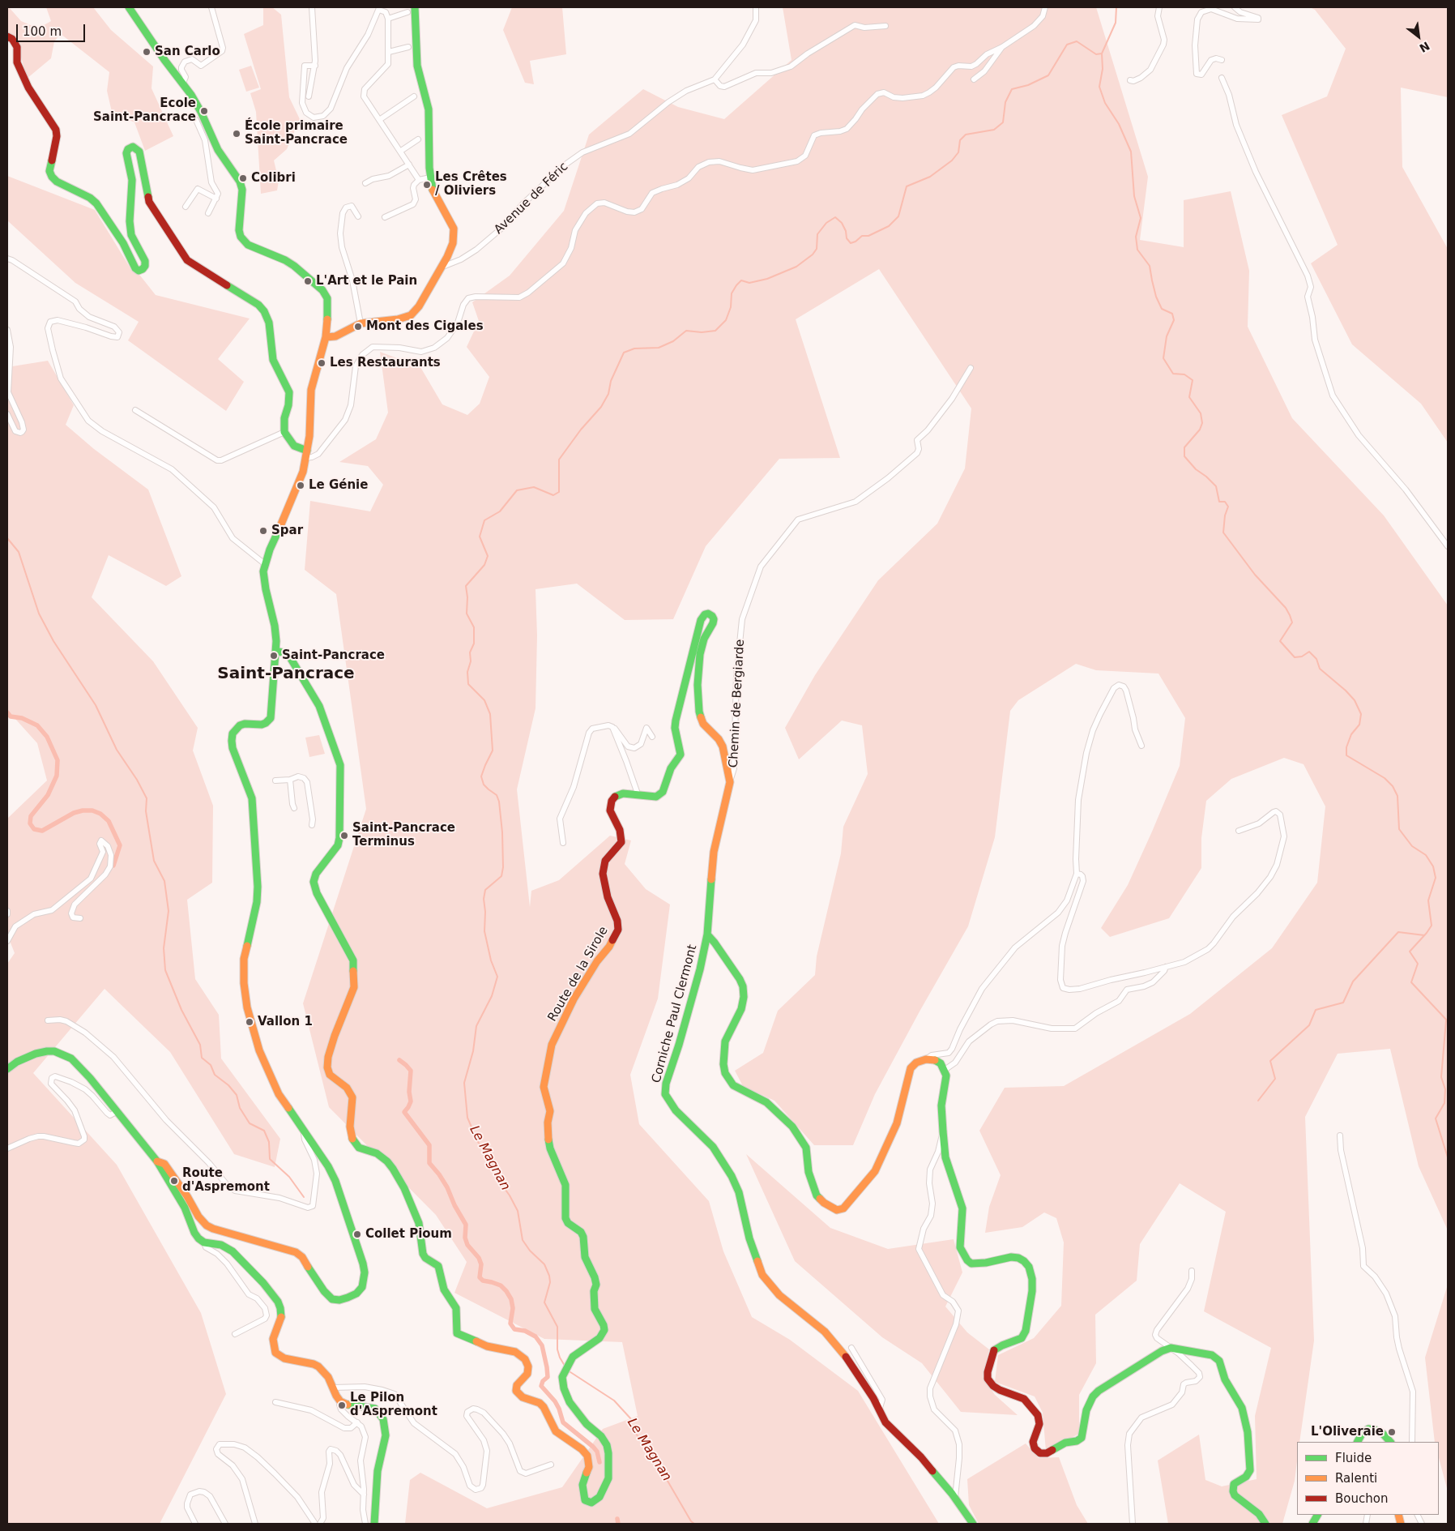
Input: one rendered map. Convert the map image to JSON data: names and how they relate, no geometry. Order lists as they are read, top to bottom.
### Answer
{
  "streets": {
    "street": [
      "Avenue de Féric",
      "Chemin de Bergiarde",
      "Route de la Sirole",
      "Corniche Paul Clermont"
    ]
  },
  "crossings": [
    ["Chemin de Bergiarde", "Route de la Sirole"],
    ["Route de la Sirole", "Corniche Paul Clermont"]
  ],
  "districts": ["Saint-Pancrace"],
  "water": ["Le Magnan"],
  "places": [
    "San Carlo",
    "Ecole Saint-Pancrace",
    "École primaire Saint-Pancrace",
    "Colibri",
    "Les Crêtes / Oliviers",
    "L'Art et le Pain",
    "Mont des Cigales",
    "Les Restaurants",
    "Le Génie",
    "Spar",
    "Saint-Pancrace",
    "Saint-Pancrace Terminus",
    "Vallon 1",
    "Route d'Aspremont",
    "Collet Pioum",
    "Le Pilon d'Aspremont",
    "L'Oliveraie"
  ],
  "legend": ["Fluide", "Ralenti", "Bouchon"],
  "scale_bar": "100 m",
  "north": "bottom right"
}
